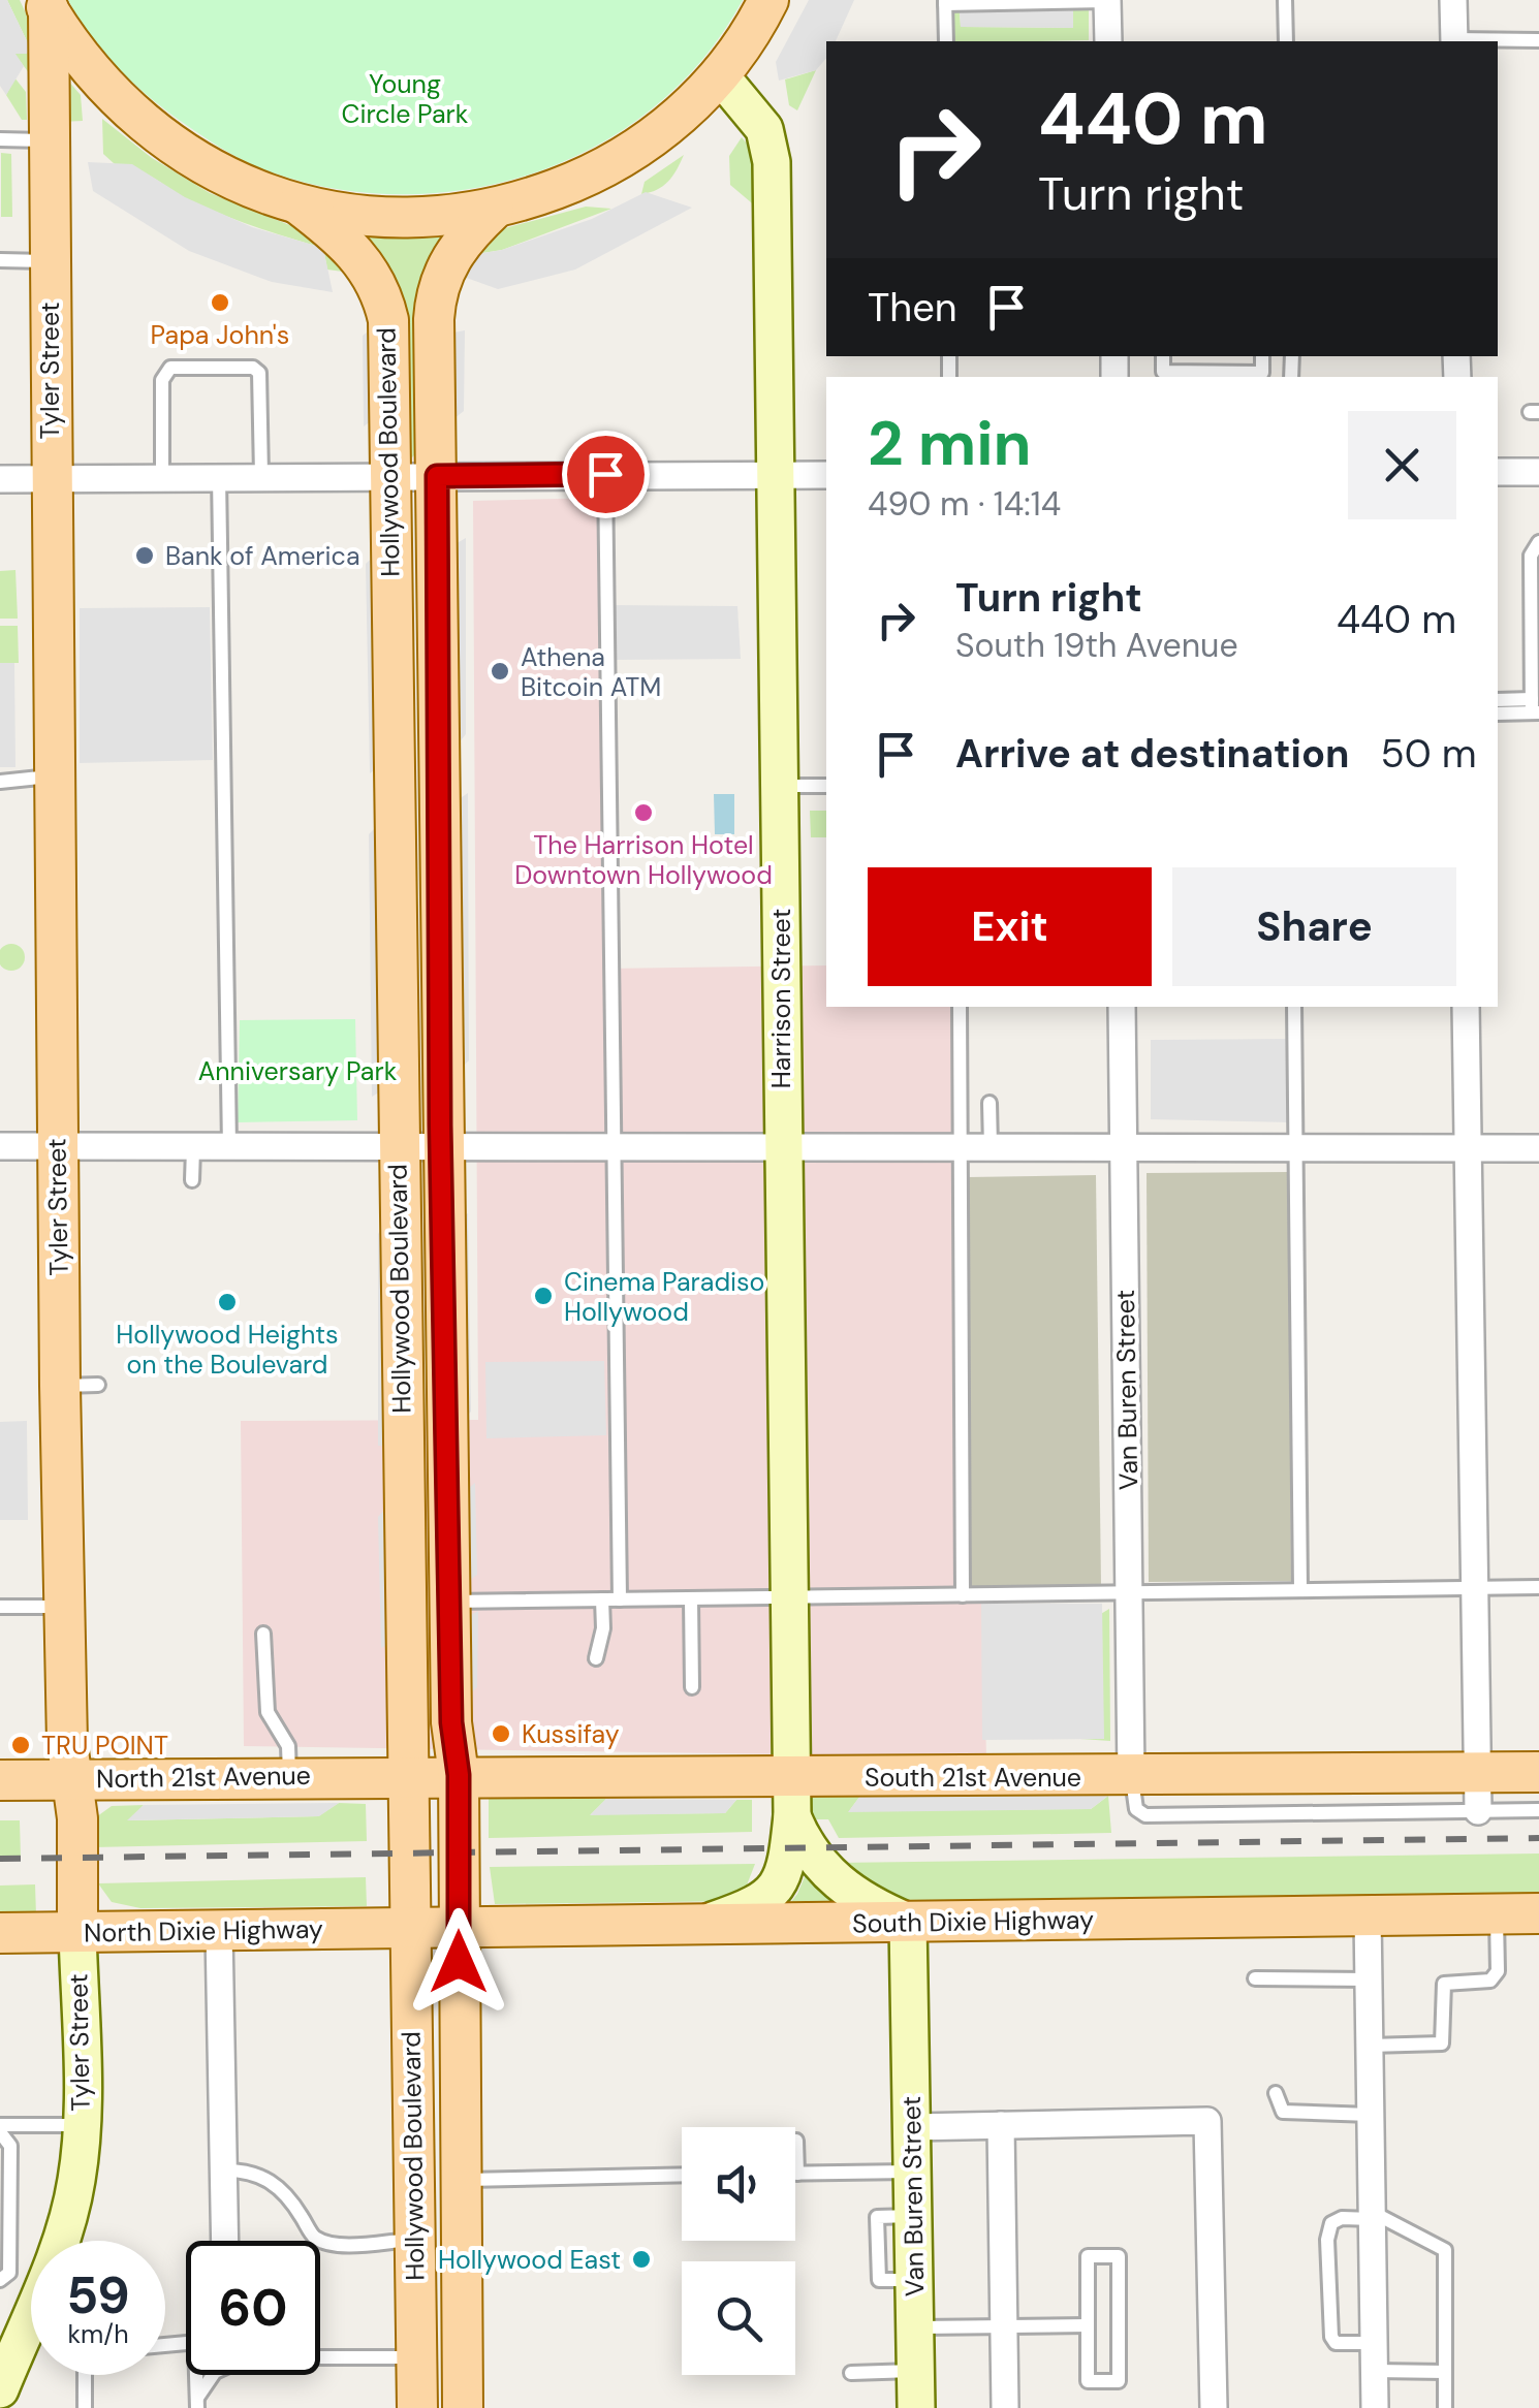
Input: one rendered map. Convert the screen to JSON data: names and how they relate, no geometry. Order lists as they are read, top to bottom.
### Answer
{
  "streets": {
    "main road": [
      "Tyler Street",
      "Hollywood Boulevard",
      "Harrison Street",
      "Van Buren Street",
      "North 21st Avenue",
      "South 21st Avenue",
      "South Dixie Highway",
      "North Dixie Highway"
    ]
  },
  "crossings": [
    ["Tyler Street", "North 21st Avenue"],
    ["Tyler Street", "North Dixie Highway"],
    ["Hollywood Boulevard", "North 21st Avenue"],
    ["Hollywood Boulevard", "South 21st Avenue"],
    ["Hollywood Boulevard", "South Dixie Highway"],
    ["Hollywood Boulevard", "North Dixie Highway"],
    ["Harrison Street", "Van Buren Street"],
    ["Harrison Street", "South 21st Avenue"],
    ["Harrison Street", "South Dixie Highway"],
    ["Van Buren Street", "South 21st Avenue"],
    ["Van Buren Street", "South Dixie Highway"],
    ["North 21st Avenue", "South 21st Avenue"],
    ["South Dixie Highway", "North Dixie Highway"]
  ],
  "parks": ["Young Circle Park", "Anniversary Park"],
  "places": [
    "Papa John's",
    "Bank of America",
    "Athena Bitcoin ATM",
    "The Harrison Hotel Downtown Hollywood",
    "Cinema Paradiso Hollywood",
    "Hollywood Heights on the Boulevard",
    "Kussifay",
    "TRU POINT",
    "Hollywood East"
  ],
  "page": {
    "turn": ["440 m", "Turn right"],
    "then": "Then",
    "heading": ["2 min", "490 m · 14:14"],
    "list": [
      {
        "name": "Turn right",
        "note": "South 19th Avenue",
        "value": "440 m"
      },
      {
        "name": "Arrive at destination",
        "value": "50 m"
      }
    ],
    "buttons": ["Exit", "Share"],
    "speed": "59 km/h",
    "limit": "60"
  }
}
